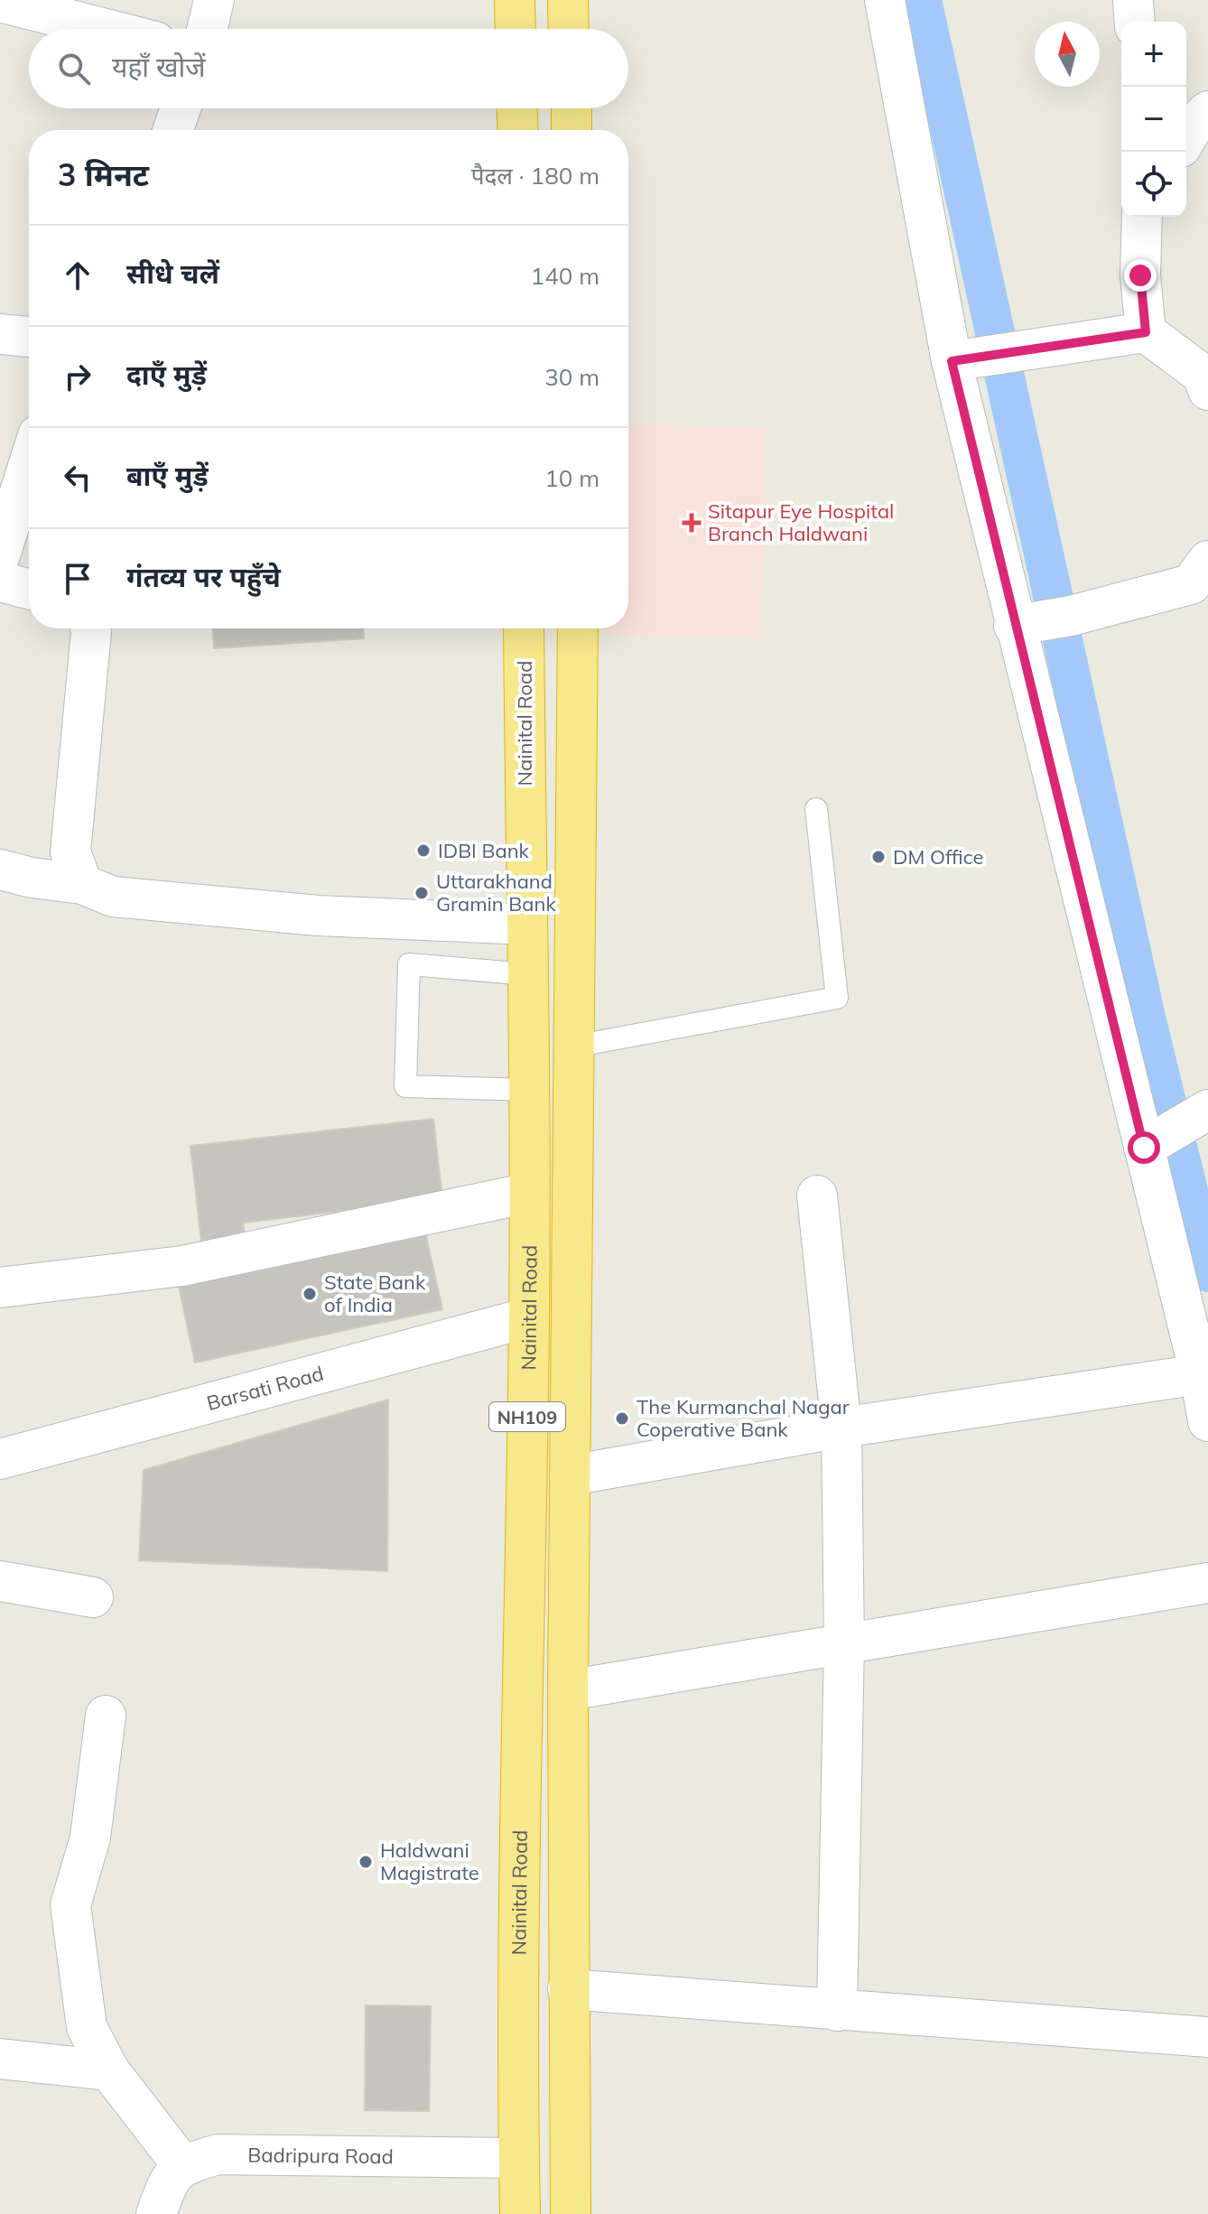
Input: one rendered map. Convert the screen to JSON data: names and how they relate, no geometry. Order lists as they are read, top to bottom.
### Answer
{
  "streets": {
    "highway": ["Nainital Road", "NH109"],
    "street": ["Barsati Road", "Badripura Road"]
  },
  "crossings": [
    ["Nainital Road", "Barsati Road"],
    ["Nainital Road", "Badripura Road"]
  ],
  "places": {
    "health": ["Sitapur Eye Hospital Branch Haldwani"],
    "other": [
      "IDBI Bank",
      "DM Office",
      "Uttarakhand Gramin Bank",
      "State Bank of India",
      "The Kurmanchal Nagar Coperative Bank",
      "Haldwani Magistrate"
    ]
  },
  "north": "top",
  "page": {
    "map_buttons": ["+", "−"],
    "search": "यहाँ खोजें",
    "heading": ["3 मिनट", "पैदल · 180 m"],
    "list": [
      ["सीधे चलें", "140 m"],
      ["दाएँ मुड़ें", "30 m"],
      ["बाएँ मुड़ें", "10 m"],
      "गंतव्य पर पहुँचे"
    ]
  }
}
